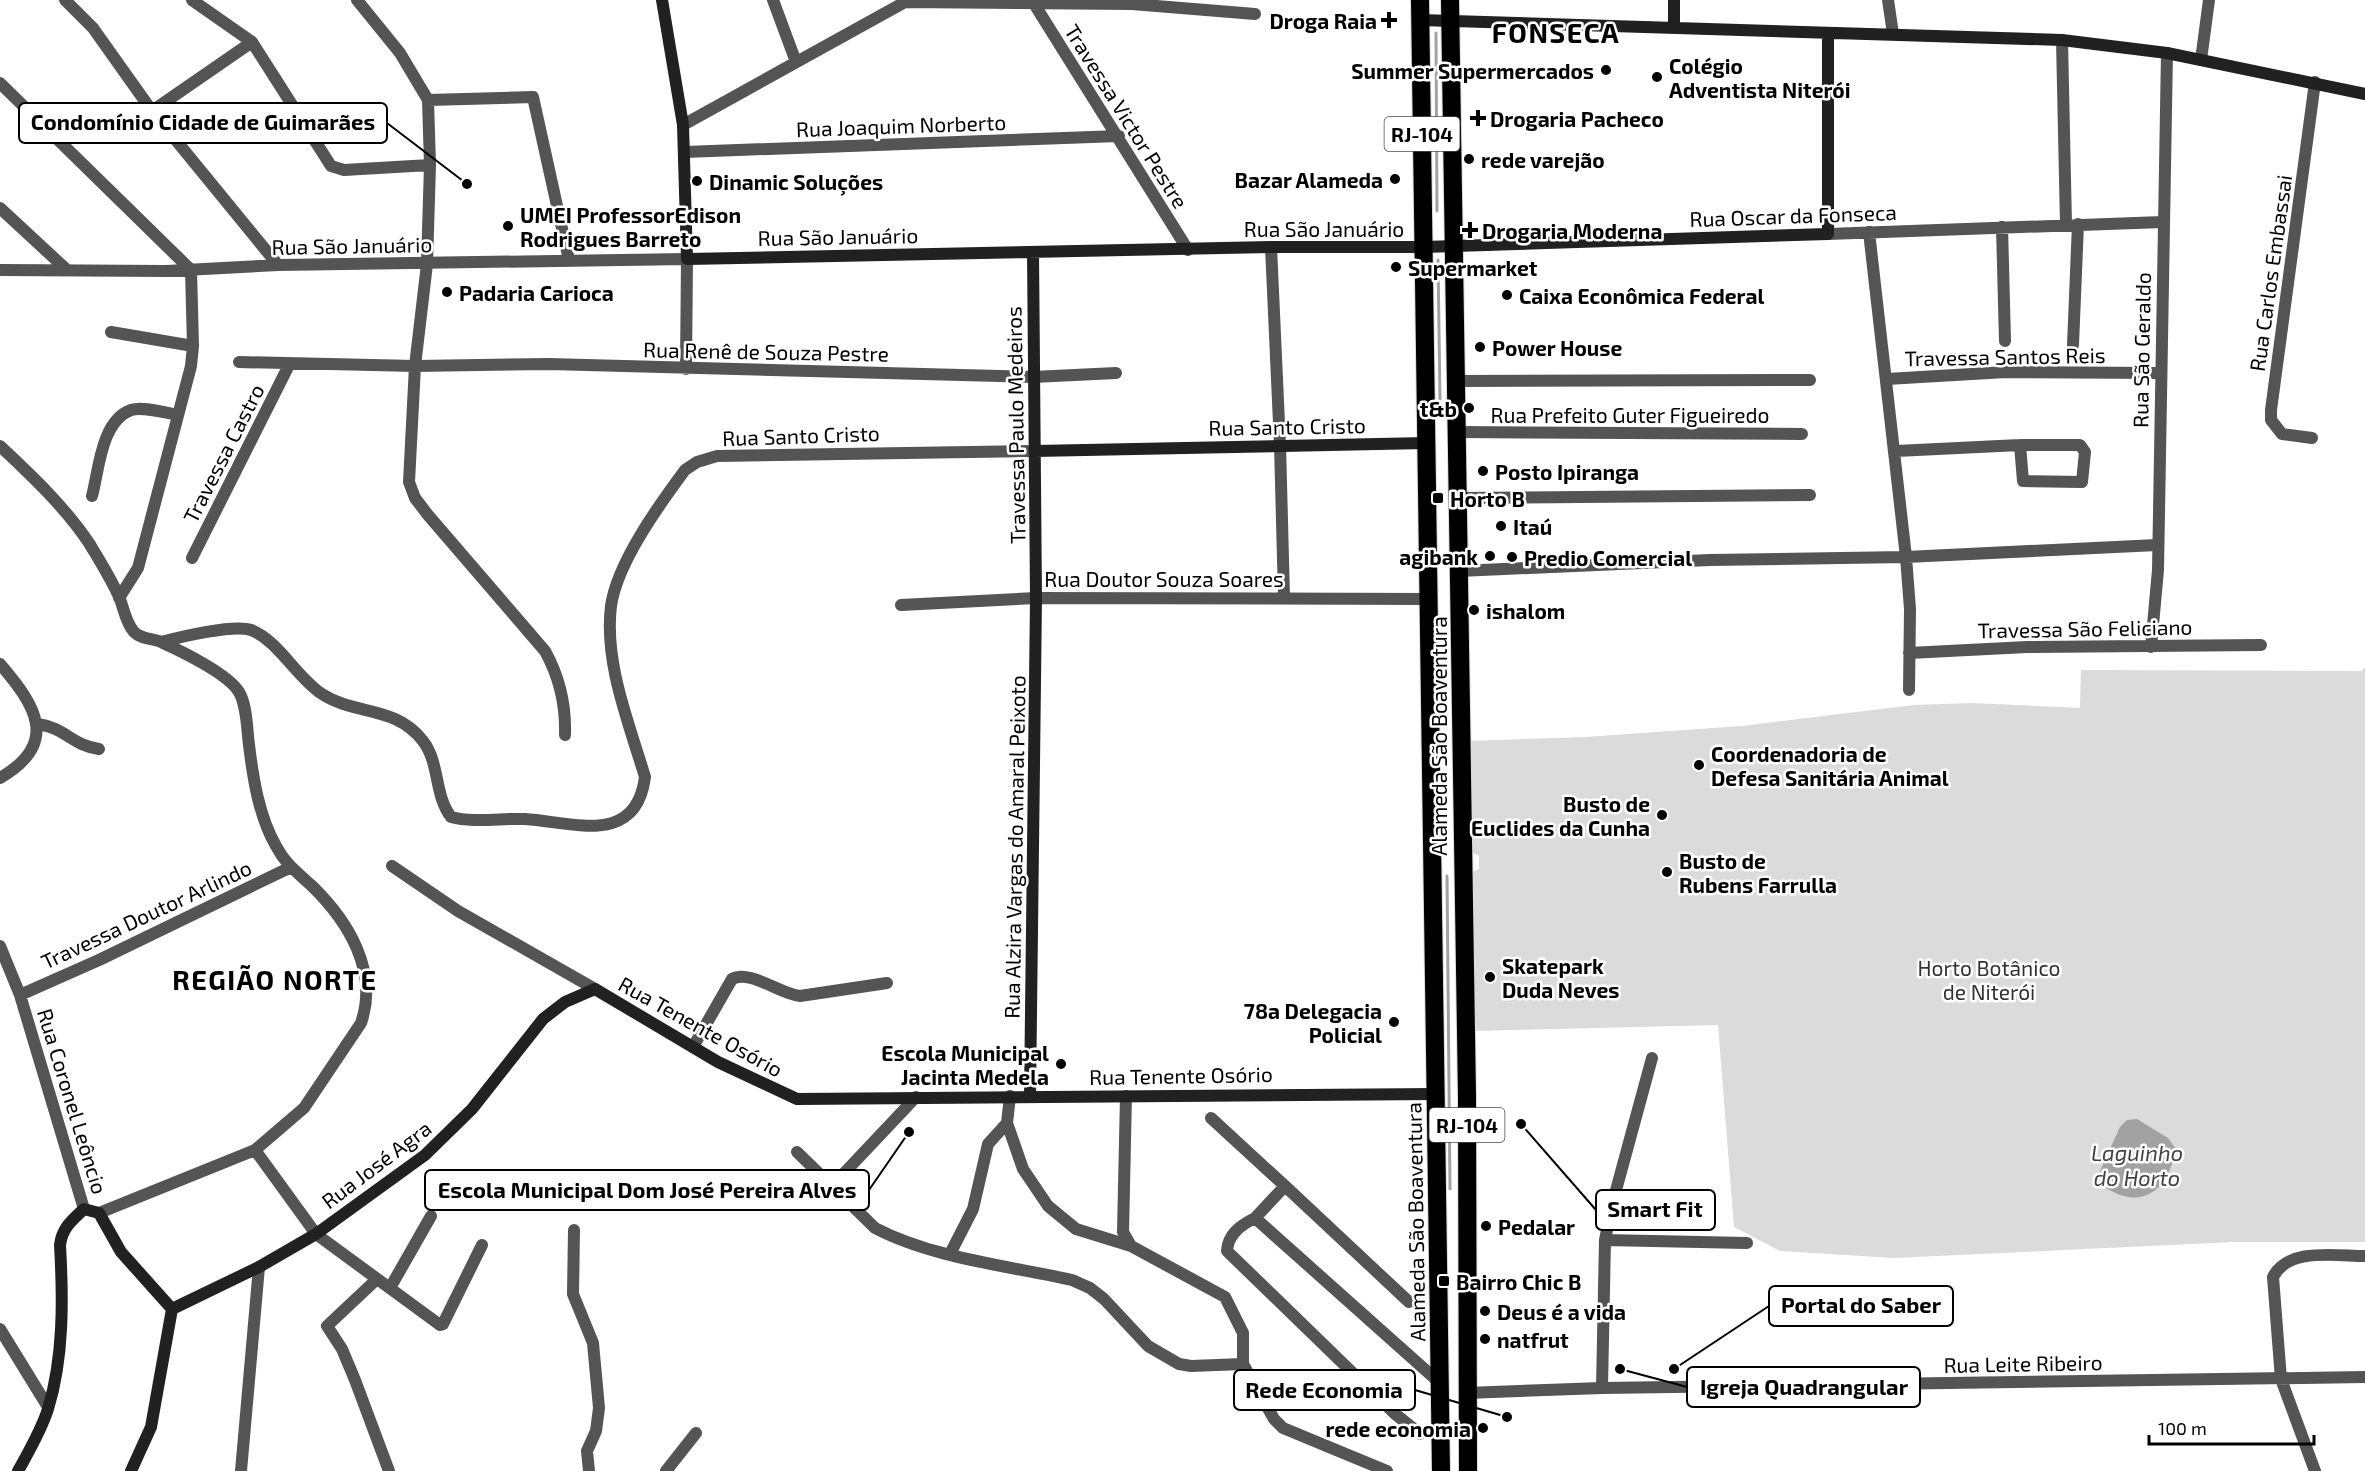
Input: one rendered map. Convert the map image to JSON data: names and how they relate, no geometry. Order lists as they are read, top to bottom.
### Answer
{
  "streets": {
    "highway": ["RJ-104", "Alameda São Boaventura"],
    "street": [
      "Travessa Victor Pestre",
      "Rua Joaquim Norberto",
      "Rua Oscar da Fonseca",
      "Rua São Januário",
      "Rua Carlos Embassai",
      "Rua São Geraldo",
      "Rua Renê de Souza Pestre",
      "Travessa Santos Reis",
      "Rua Prefeito Guter Figueiredo",
      "Travessa Paulo Medeiros",
      "Rua Santo Cristo",
      "Travessa Castro",
      "Rua Doutor Souza Soares",
      "Travessa São Feliciano",
      "Rua Alzira Vargas do Amaral Peixoto",
      "Travessa Doutor Arlindo",
      "Rua Tenente Osório",
      "Rua Coronel Leôncio",
      "Rua José Agra",
      "Rua Leite Ribeiro"
    ]
  },
  "crossings": [
    ["Travessa Victor Pestre", "Rua Joaquim Norberto"],
    ["Travessa Victor Pestre", "Rua São Januário"],
    ["Rua Oscar da Fonseca", "Rua São Januário"],
    ["Rua Oscar da Fonseca", "Rua São Geraldo"],
    ["Rua Oscar da Fonseca", "Alameda São Boaventura"],
    ["Rua São Januário", "Travessa Paulo Medeiros"],
    ["Rua São Januário", "Alameda São Boaventura"],
    ["Rua São Geraldo", "Travessa Santos Reis"],
    ["Rua São Geraldo", "Travessa São Feliciano"],
    ["Rua Renê de Souza Pestre", "Travessa Paulo Medeiros"],
    ["Rua Renê de Souza Pestre", "Travessa Castro"],
    ["Rua Prefeito Guter Figueiredo", "Alameda São Boaventura"],
    ["Travessa Paulo Medeiros", "Rua Santo Cristo"],
    ["Travessa Paulo Medeiros", "Rua Doutor Souza Soares"],
    ["Travessa Paulo Medeiros", "Rua Alzira Vargas do Amaral Peixoto"],
    ["Rua Santo Cristo", "Alameda São Boaventura"],
    ["Rua Doutor Souza Soares", "Alameda São Boaventura"],
    ["Rua Doutor Souza Soares", "Rua Alzira Vargas do Amaral Peixoto"],
    ["Alameda São Boaventura", "Rua Tenente Osório"],
    ["Alameda São Boaventura", "Rua Leite Ribeiro"],
    ["Rua Alzira Vargas do Amaral Peixoto", "Rua Tenente Osório"],
    ["Travessa Doutor Arlindo", "Rua Coronel Leôncio"],
    ["Rua Tenente Osório", "Rua José Agra"],
    ["Rua Coronel Leôncio", "Rua José Agra"]
  ],
  "districts": ["FONSECA", "REGIÃO NORTE"],
  "water": ["Laguinho do Horto"],
  "parks": ["Horto Botânico de Niterói"],
  "places": {
    "health": ["Droga Raia", "Drogaria Pacheco", "Drogaria Moderna"],
    "other": [
      "Summer Supermercados",
      "Colégio Adventista Niterói",
      "rede varejão",
      "Bazar Alameda",
      "Dinamic Soluções",
      "Condomínio Cidade de Guimarães",
      "UMEI ProfessorEdison Rodrigues Barreto",
      "Supermarket",
      "Padaria Carioca",
      "Caixa Econômica Federal",
      "Power House",
      "t&b",
      "Posto Ipiranga",
      "Itaú",
      "agibank",
      "Predio Comercial",
      "ishalom",
      "Coordenadoria de Defesa Sanitária Animal",
      "Busto de Euclides da Cunha",
      "Busto de Rubens Farrulla",
      "Skatepark Duda Neves",
      "78a Delegacia Policial",
      "Escola Municipal Jacinta Medela",
      "Smart Fit",
      "Escola Municipal Dom José Pereira Alves",
      "Pedalar",
      "Deus é a vida",
      "natfrut",
      "Igreja Quadrangular",
      "Portal do Saber",
      "Rede Economia",
      "rede economia"
    ],
    "transit": ["Horto B", "Bairro Chic B"]
  },
  "scale_bar": "100 m"
}
